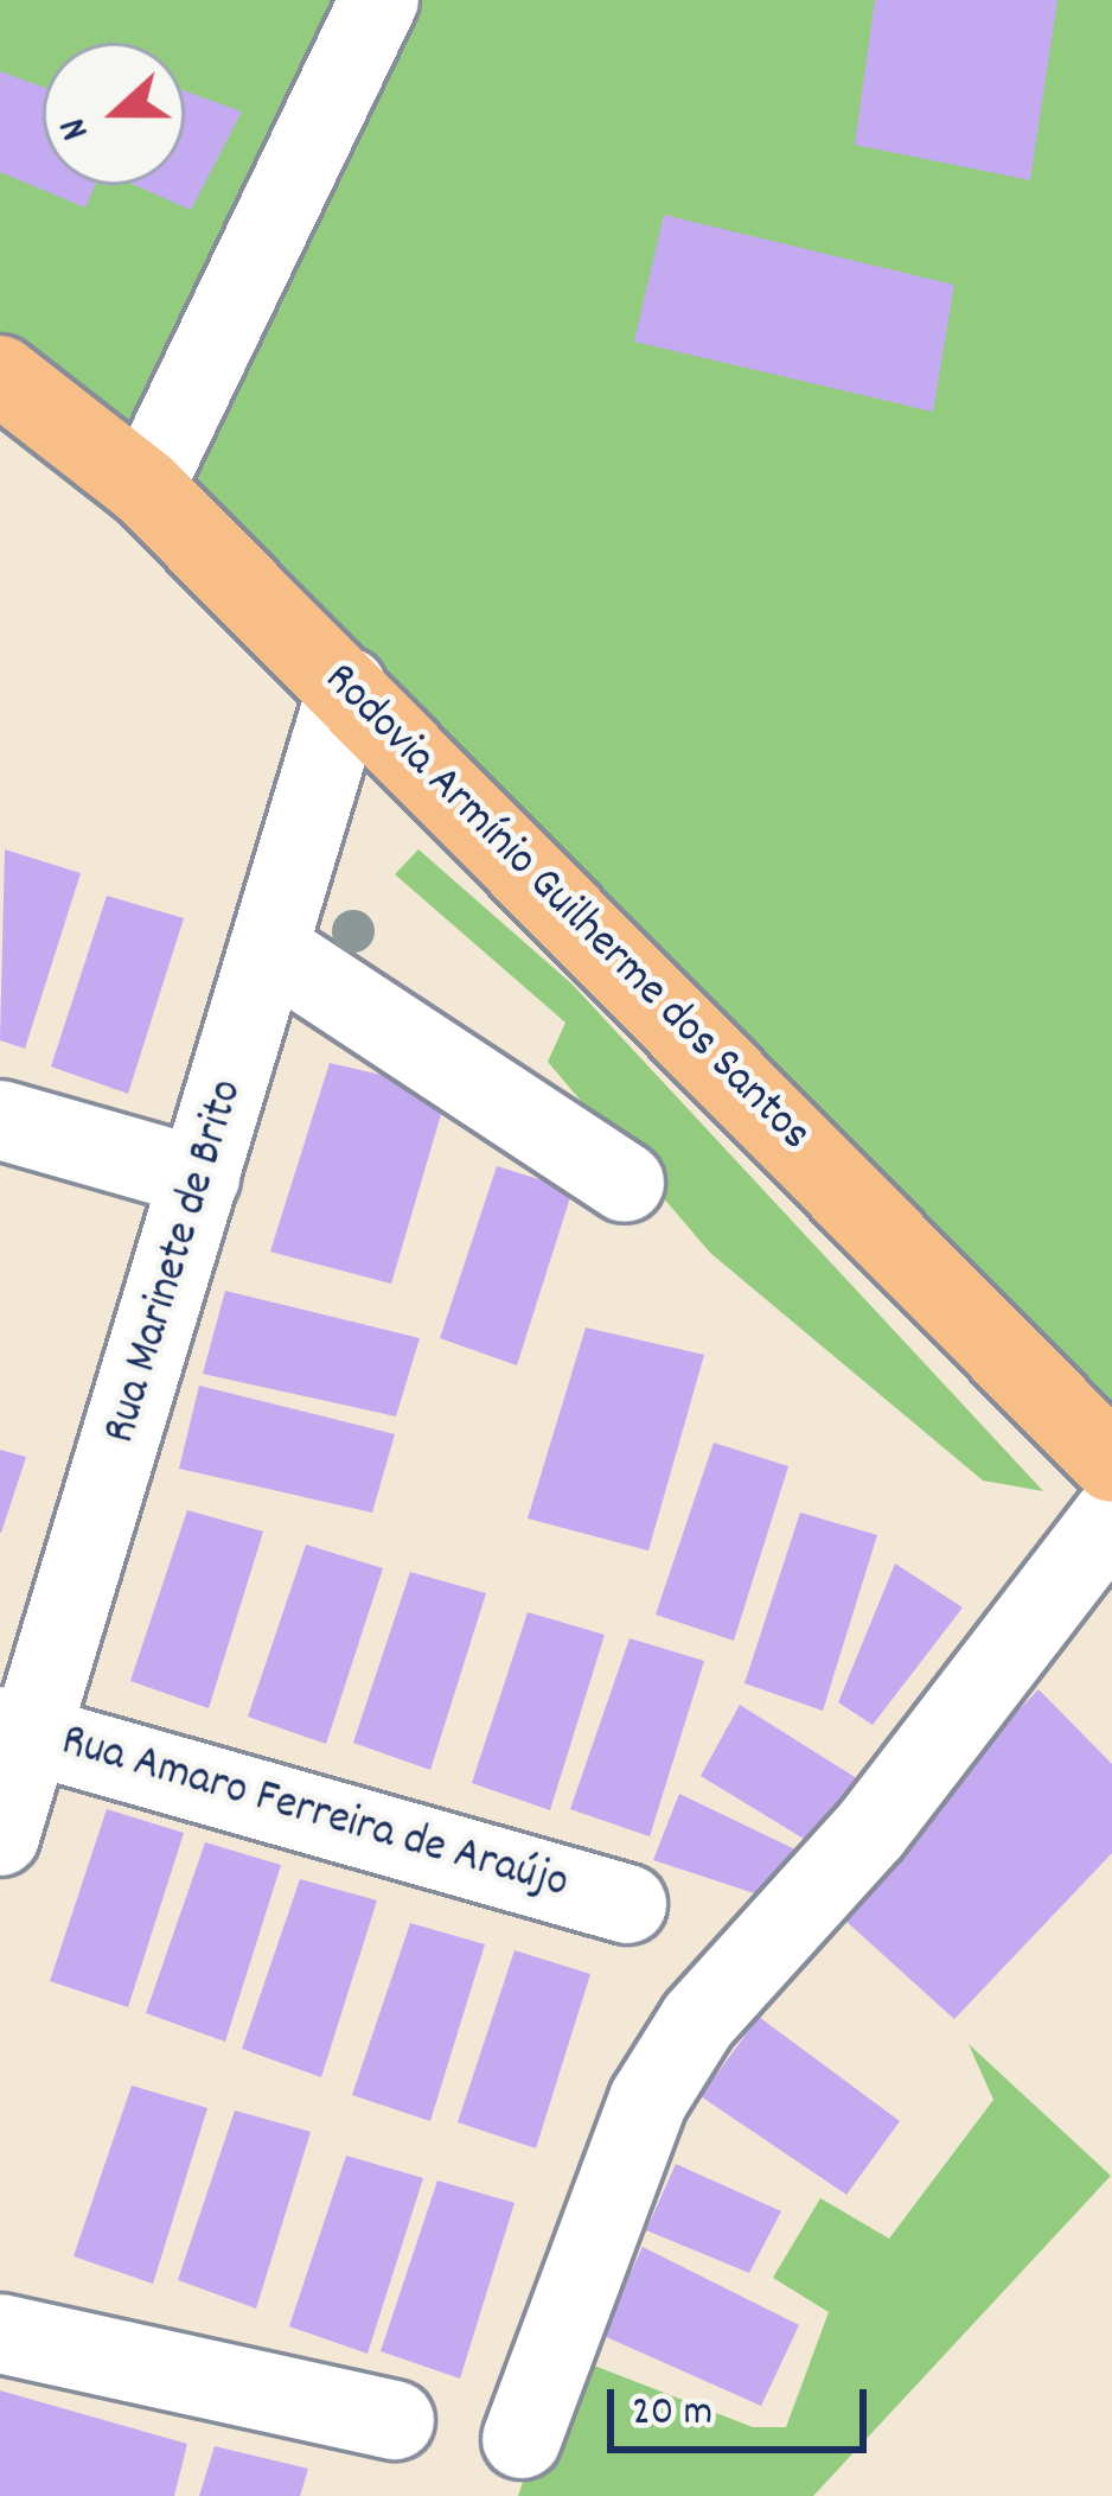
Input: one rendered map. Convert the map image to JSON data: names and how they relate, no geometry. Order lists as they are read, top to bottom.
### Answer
{
  "streets": {
    "main road": ["Rodovia Armínio Guilherme dos Santos"],
    "street": ["Rua Marinete de Brito", "Rua Amaro Ferreira de Araújo"]
  },
  "crossings": [
    ["Rodovia Armínio Guilherme dos Santos", "Rua Marinete de Brito"],
    ["Rua Marinete de Brito", "Rua Amaro Ferreira de Araújo"]
  ],
  "scale_bar": "20 m",
  "north": "left"
}
